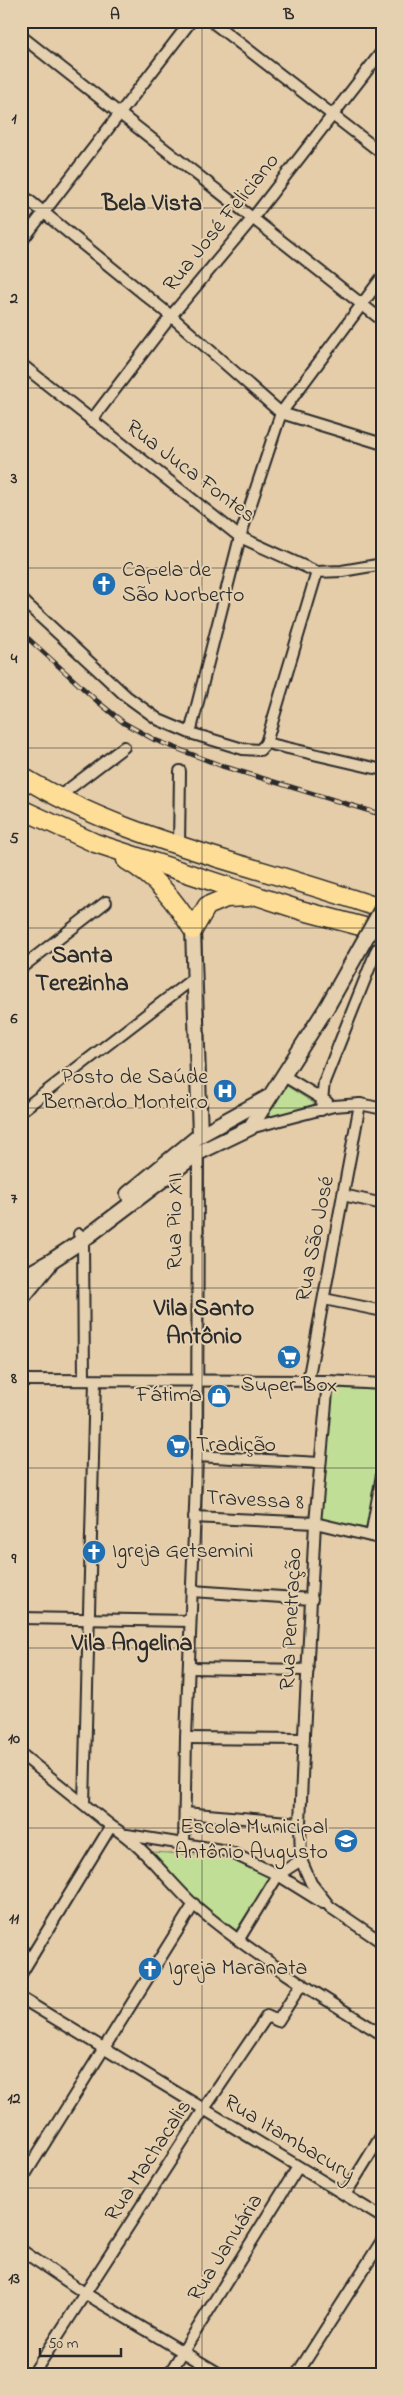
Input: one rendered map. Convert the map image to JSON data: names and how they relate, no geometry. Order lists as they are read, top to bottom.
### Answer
{
  "streets": {
    "street": [
      "Rua José Feliciano",
      "Rua Juca Fontes",
      "Rua Pio XII",
      "Rua São José",
      "Travessa 8",
      "Rua Penetração",
      "Rua Itambacury",
      "Rua Machacalis",
      "Rua Januária"
    ]
  },
  "crossings": [
    ["Rua José Feliciano", "Rua Juca Fontes"],
    ["Rua Pio XII", "Travessa 8"],
    ["Travessa 8", "Rua Penetração"],
    ["Rua Itambacury", "Rua Machacalis"],
    ["Rua Itambacury", "Rua Januária"]
  ],
  "districts": [
    "Bela Vista",
    "Santa Terezinha",
    "Vila Santo Antônio",
    "Vila Angelina"
  ],
  "places": {
    "church": ["Capela de São Norberto", "Igreja Getsemini", "Igreja Maranata"],
    "hospital": ["Posto de Saúde Bernardo Monteiro"],
    "supermarket": ["Super Box", "Tradição"],
    "shop": ["Fátima"],
    "school or university": ["Escola Municipal Antônio Augusto"]
  },
  "scale_bar": "50 m",
  "grid": {
    "columns": ["A", "B"],
    "rows": [
      "1",
      "2",
      "3",
      "4",
      "5",
      "6",
      "7",
      "8",
      "9",
      "10",
      "11",
      "12",
      "13"
    ]
  }
}
